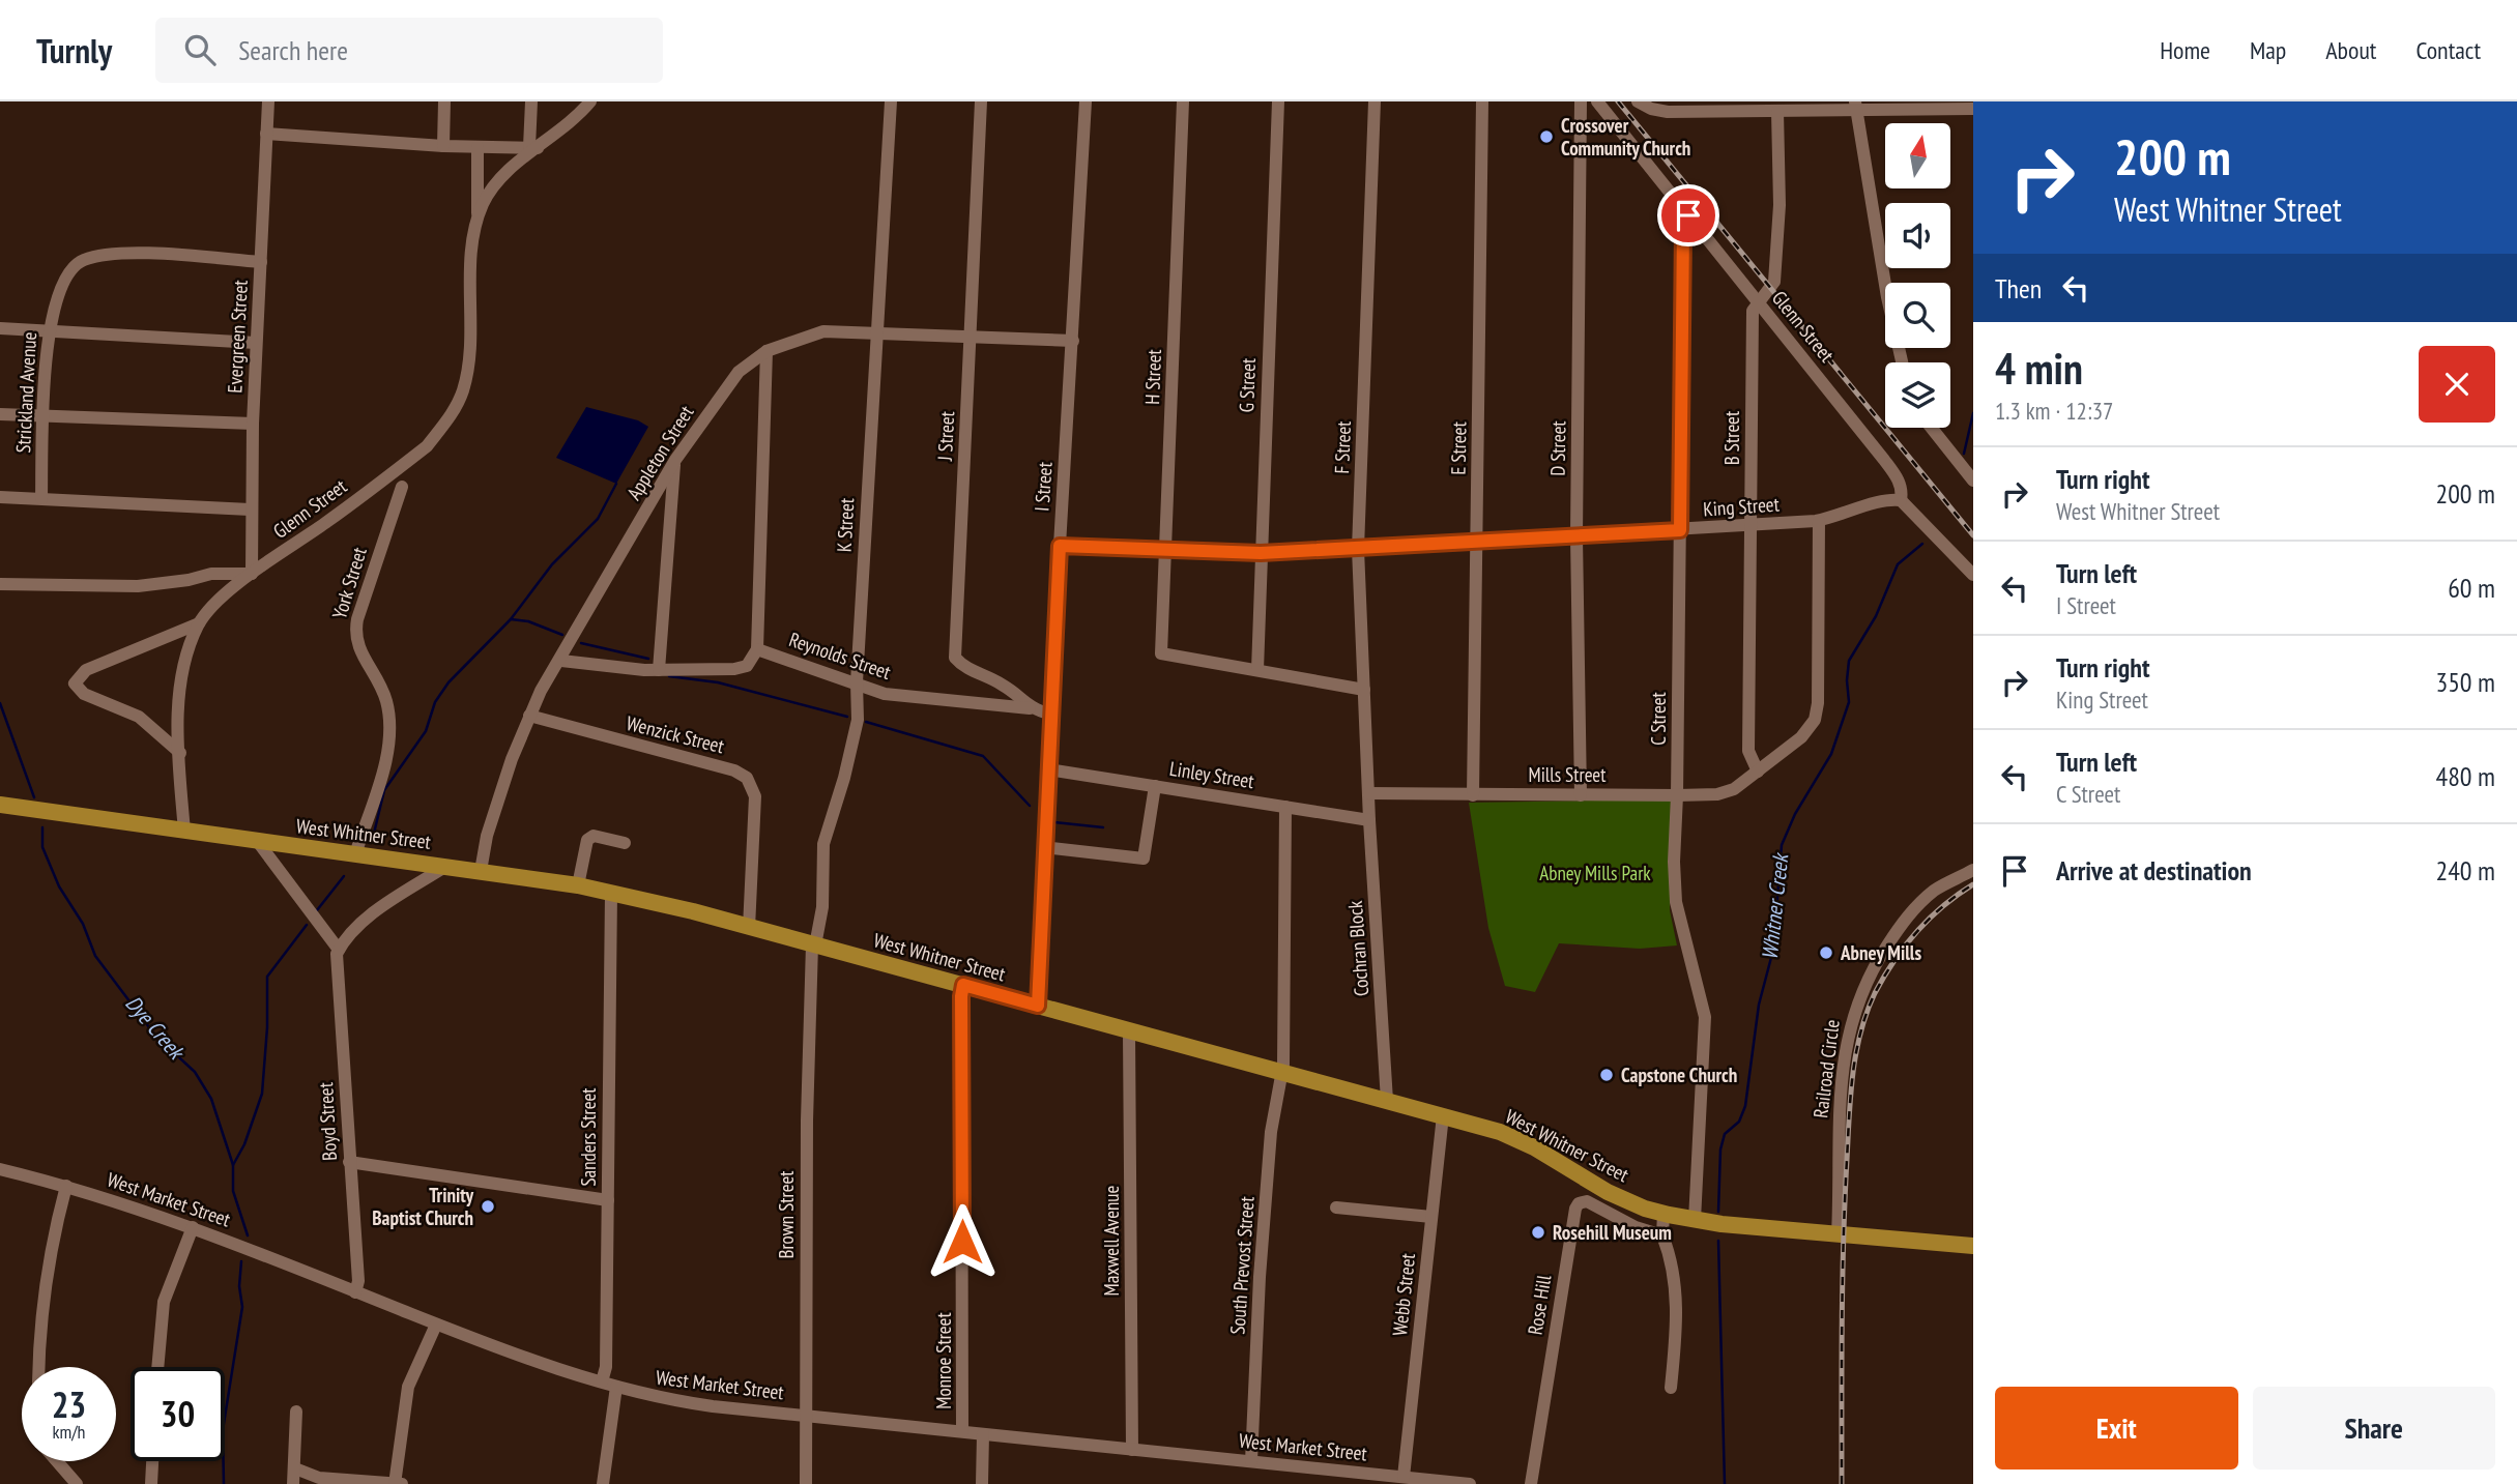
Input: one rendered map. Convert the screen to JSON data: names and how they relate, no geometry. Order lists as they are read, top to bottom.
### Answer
{
  "streets": {
    "main road": ["West Whitner Street"],
    "street": [
      "Glenn Street",
      "Evergreen Street",
      "H Street",
      "G Street",
      "Strickland Avenue",
      "J Street",
      "B Street",
      "F Street",
      "E Street",
      "D Street",
      "Appleton Street",
      "I Street",
      "King Street",
      "K Street",
      "York Street",
      "Reynolds Street",
      "C Street",
      "Wenzick Street",
      "Linley Street",
      "Mills Street",
      "Cochran Block",
      "Railroad Circle",
      "Boyd Street",
      "Sanders Street",
      "West Market Street",
      "Brown Street",
      "Maxwell Avenue",
      "South Prevost Street",
      "Webb Street",
      "Rose Hill",
      "Monroe Street"
    ]
  },
  "crossings": [
    ["Glenn Street", "Evergreen Street"],
    ["Glenn Street", "B Street"],
    ["Glenn Street", "King Street"],
    ["Glenn Street", "C Street"],
    ["Glenn Street", "West Whitner Street"],
    ["Evergreen Street", "Strickland Avenue"],
    ["H Street", "G Street"],
    ["H Street", "King Street"],
    ["G Street", "King Street"],
    ["J Street", "Appleton Street"],
    ["J Street", "I Street"],
    ["J Street", "Reynolds Street"],
    ["B Street", "King Street"],
    ["B Street", "Mills Street"],
    ["F Street", "King Street"],
    ["F Street", "Mills Street"],
    ["F Street", "Cochran Block"],
    ["E Street", "King Street"],
    ["E Street", "Mills Street"],
    ["D Street", "King Street"],
    ["D Street", "Mills Street"],
    ["Appleton Street", "I Street"],
    ["Appleton Street", "K Street"],
    ["Appleton Street", "Reynolds Street"],
    ["Appleton Street", "Wenzick Street"],
    ["Appleton Street", "West Whitner Street"],
    ["I Street", "King Street"],
    ["I Street", "Linley Street"],
    ["I Street", "West Whitner Street"],
    ["King Street", "C Street"],
    ["King Street", "Mills Street"],
    ["K Street", "Reynolds Street"],
    ["K Street", "West Whitner Street"],
    ["K Street", "Brown Street"],
    ["York Street", "West Whitner Street"],
    ["C Street", "Mills Street"],
    ["C Street", "West Whitner Street"],
    ["Wenzick Street", "West Whitner Street"],
    ["Linley Street", "Cochran Block"],
    ["Linley Street", "South Prevost Street"],
    ["Mills Street", "Cochran Block"],
    ["West Whitner Street", "Cochran Block"],
    ["West Whitner Street", "Railroad Circle"],
    ["West Whitner Street", "Sanders Street"],
    ["West Whitner Street", "Brown Street"],
    ["West Whitner Street", "Maxwell Avenue"],
    ["West Whitner Street", "South Prevost Street"],
    ["West Whitner Street", "Webb Street"],
    ["West Whitner Street", "Monroe Street"],
    ["Boyd Street", "West Market Street"],
    ["Sanders Street", "West Market Street"],
    ["West Market Street", "Brown Street"],
    ["West Market Street", "Maxwell Avenue"],
    ["West Market Street", "South Prevost Street"],
    ["West Market Street", "Webb Street"],
    ["West Market Street", "Monroe Street"]
  ],
  "water": ["Whitner Creek", "Dye Creek"],
  "parks": ["Abney Mills Park"],
  "places": [
    "Crossover Community Church",
    "Abney Mills",
    "Capstone Church",
    "Trinity Baptist Church",
    "Rosehill Museum"
  ],
  "north": "top",
  "page": {
    "header": "Turnly",
    "search": "Search here",
    "nav": [
      "Home",
      "Map",
      "About",
      "Contact"
    ],
    "turn": ["200 m", "West Whitner Street"],
    "then": "Then",
    "heading": ["4 min", "1.3 km · 12:37"],
    "list": [
      {
        "name": "Turn right",
        "note": "West Whitner Street",
        "value": "200 m"
      },
      {
        "name": "Turn left",
        "note": "I Street",
        "value": "60 m"
      },
      {
        "name": "Turn right",
        "note": "King Street",
        "value": "350 m"
      },
      {
        "name": "Turn left",
        "note": "C Street",
        "value": "480 m"
      },
      {
        "name": "Arrive at destination",
        "value": "240 m"
      }
    ],
    "speed": "23 km/h",
    "limit": "30",
    "buttons": ["Exit", "Share"]
  }
}
